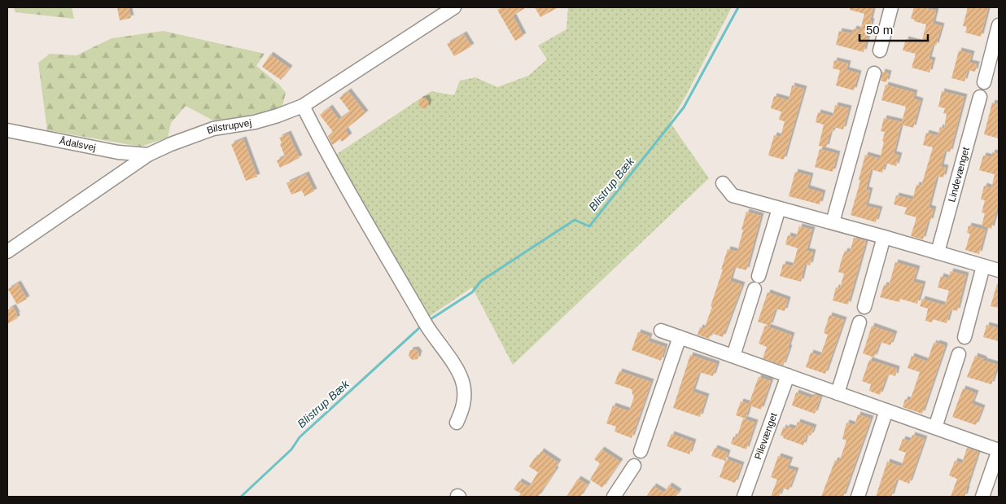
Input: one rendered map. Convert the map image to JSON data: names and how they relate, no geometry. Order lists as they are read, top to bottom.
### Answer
{
  "streets": {
    "street": [
      "Bilstrupvej",
      "Ådalsvej",
      "Lindevænget",
      "Pilevænget"
    ]
  },
  "crossings": [
    ["Bilstrupvej", "Ådalsvej"]
  ],
  "water": ["Blistrup Bæk"],
  "scale_bar": "50 m"
}
